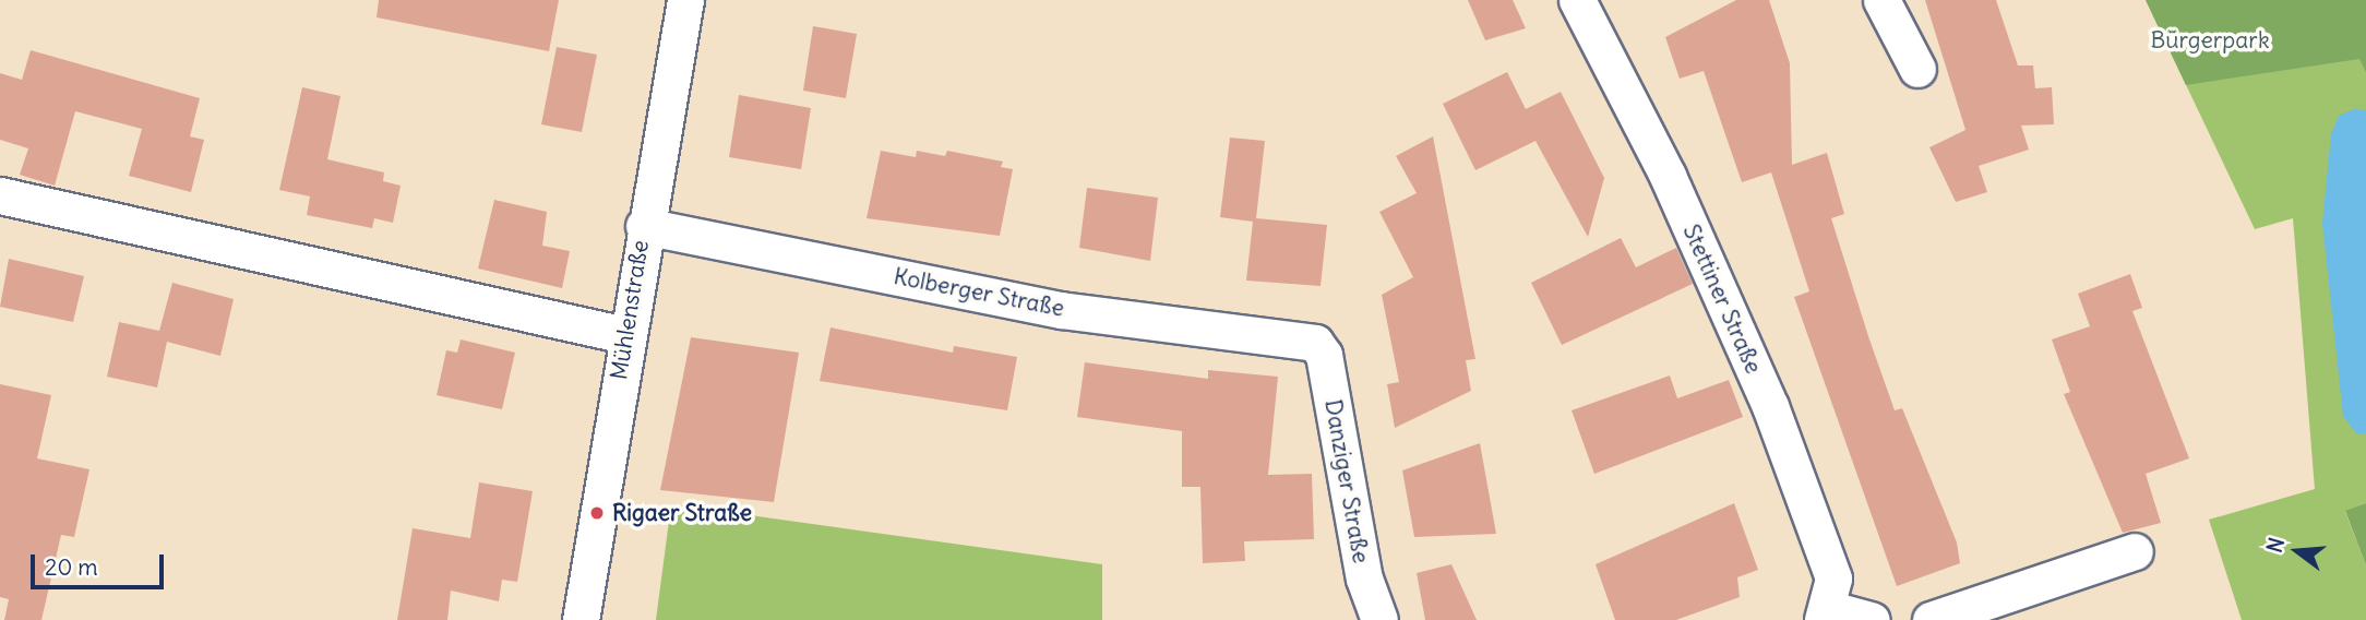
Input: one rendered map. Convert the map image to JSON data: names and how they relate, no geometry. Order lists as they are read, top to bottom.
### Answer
{
  "streets": {
    "street": [
      "Kolberger Straße",
      "Stettiner Straße",
      "Mühlenstraße",
      "Danziger Straße"
    ]
  },
  "crossings": [
    ["Kolberger Straße", "Mühlenstraße"],
    ["Kolberger Straße", "Danziger Straße"]
  ],
  "parks": ["Bürgerpark"],
  "places": ["Rigaer Straße"],
  "scale_bar": "20 m",
  "north": "left"
}
